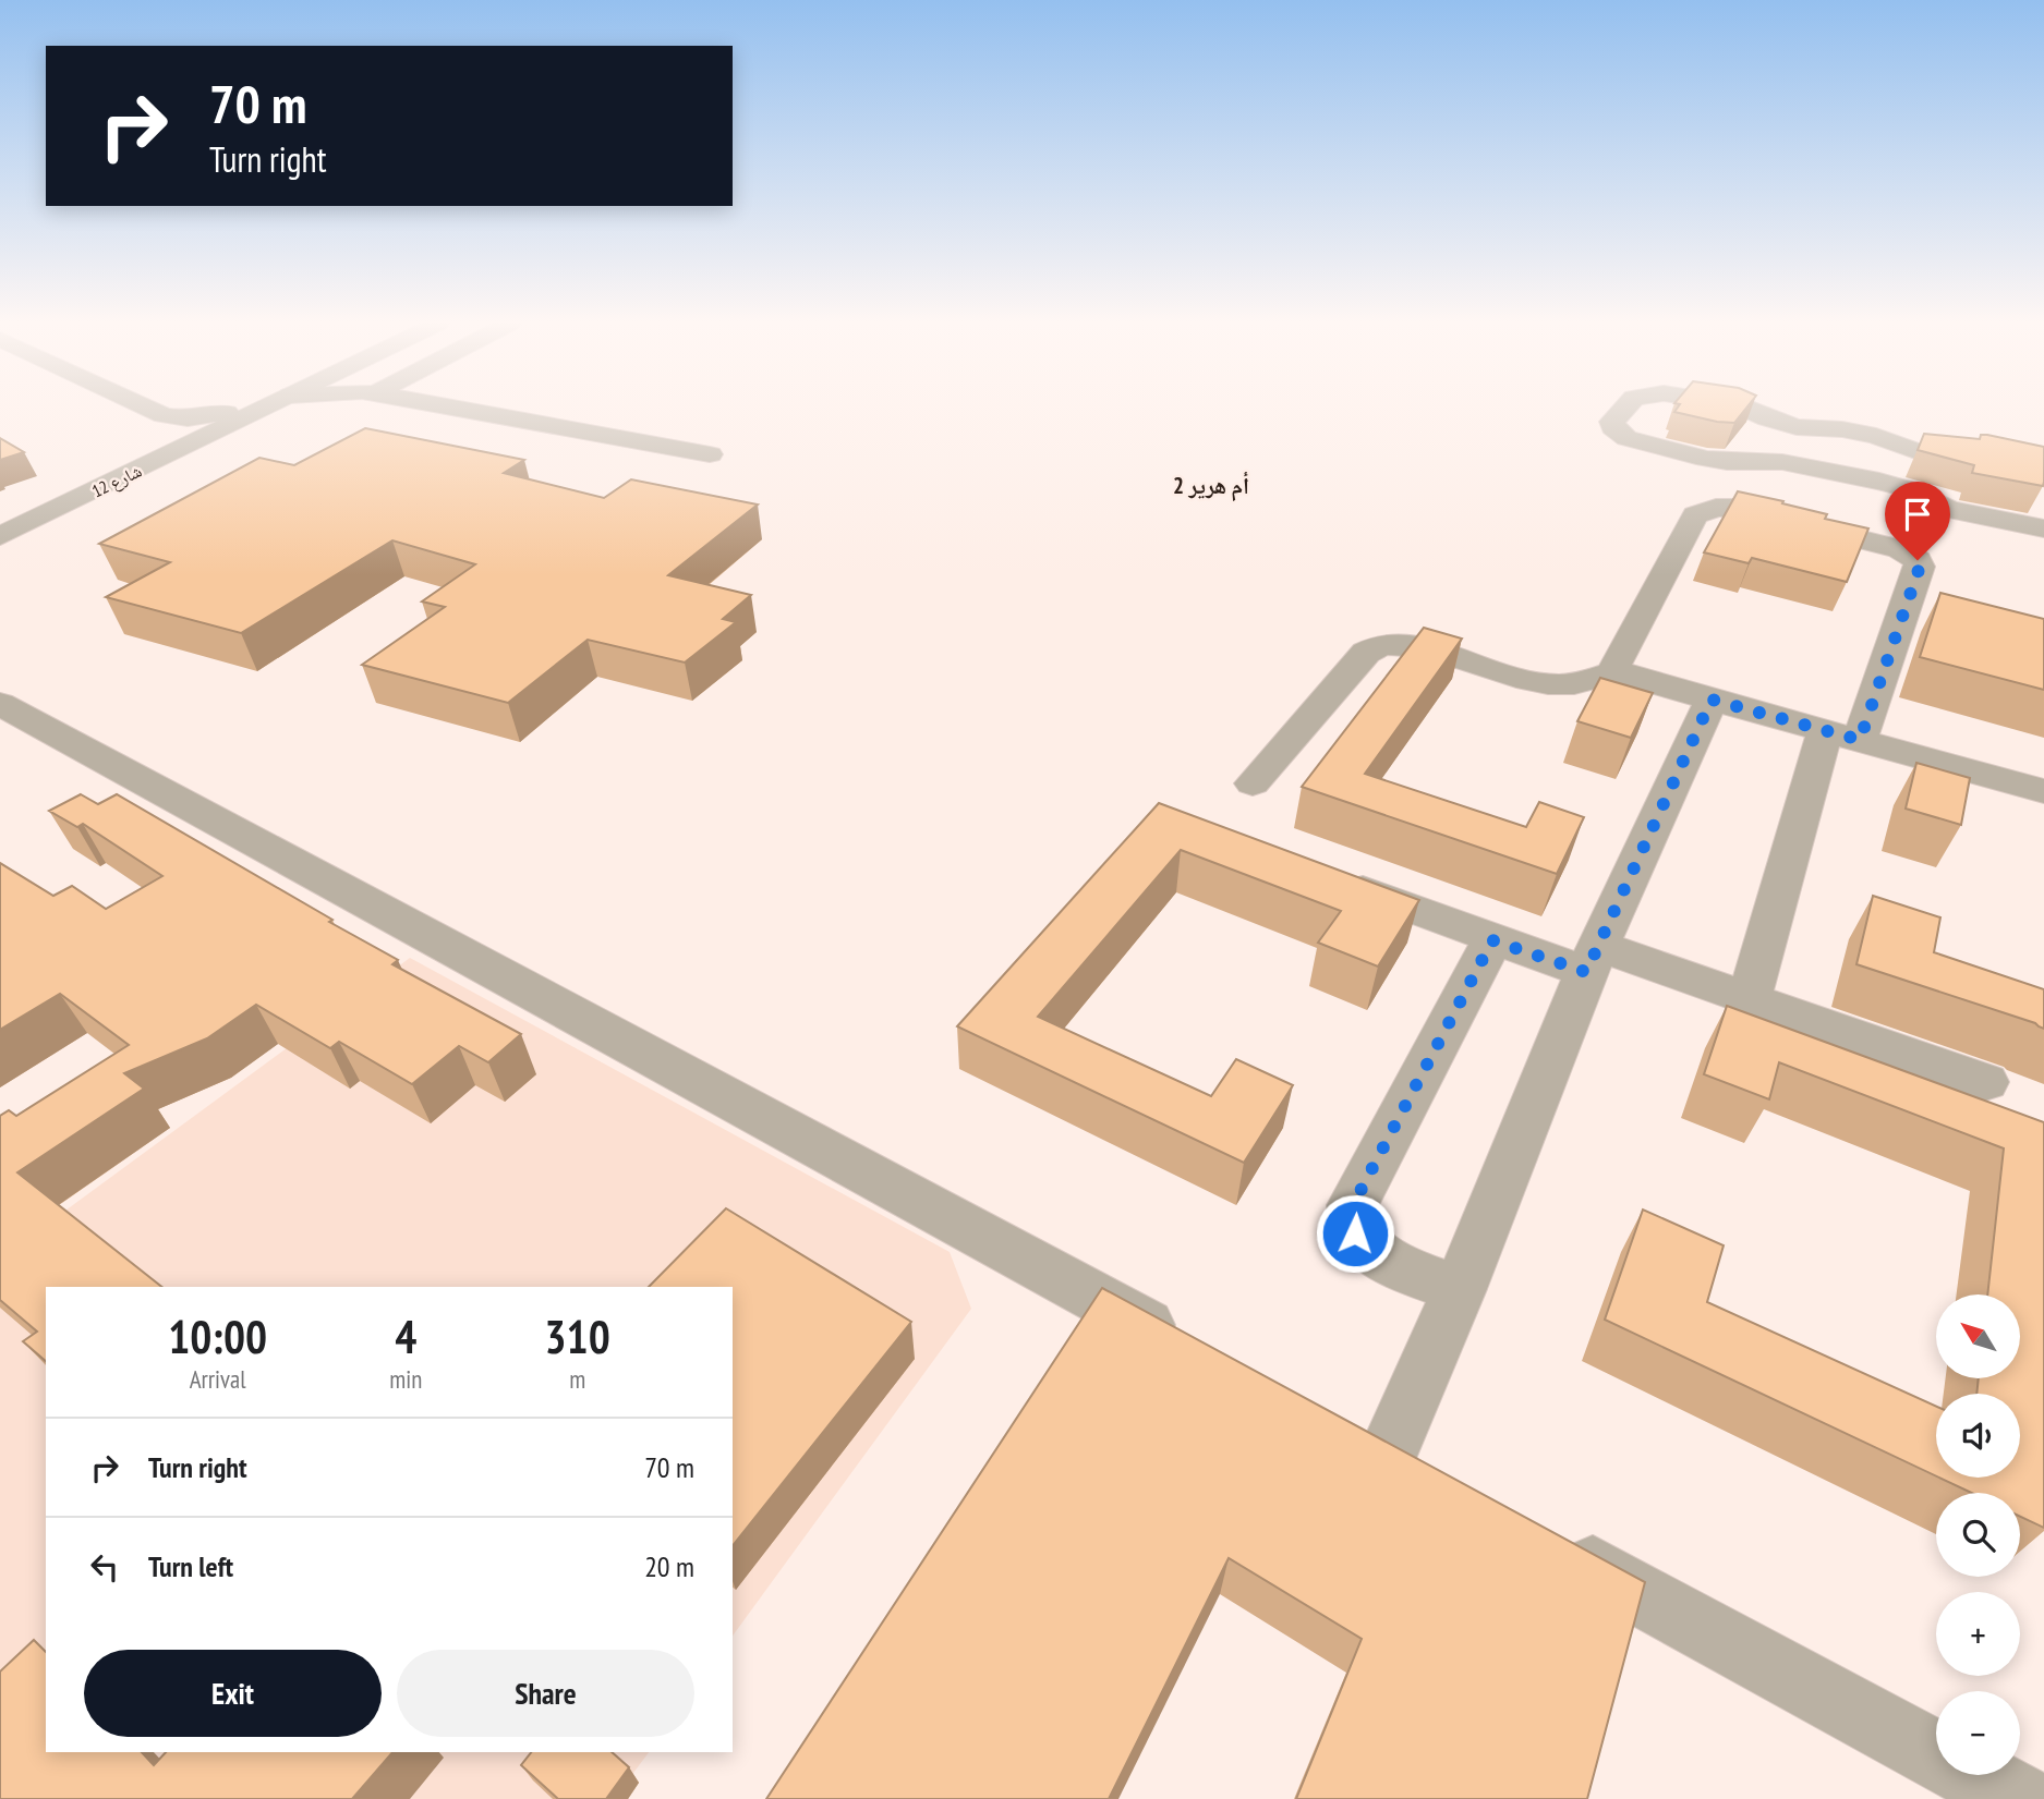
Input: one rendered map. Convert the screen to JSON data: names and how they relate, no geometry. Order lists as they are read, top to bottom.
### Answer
{
  "streets": {
    "street": ["شارع 12"]
  },
  "districts": ["أم هرير 2"],
  "north": "top left",
  "page": {
    "turn": ["70 m", "Turn right"],
    "eta": [
      "10:00",
      "Arrival",
      "4",
      "min",
      "310",
      "m"
    ],
    "map_buttons": ["+", "−"],
    "list": [
      {
        "name": "Turn right",
        "value": "70 m"
      },
      {
        "name": "Turn left",
        "value": "20 m"
      }
    ],
    "buttons": ["Exit", "Share"]
  }
}
